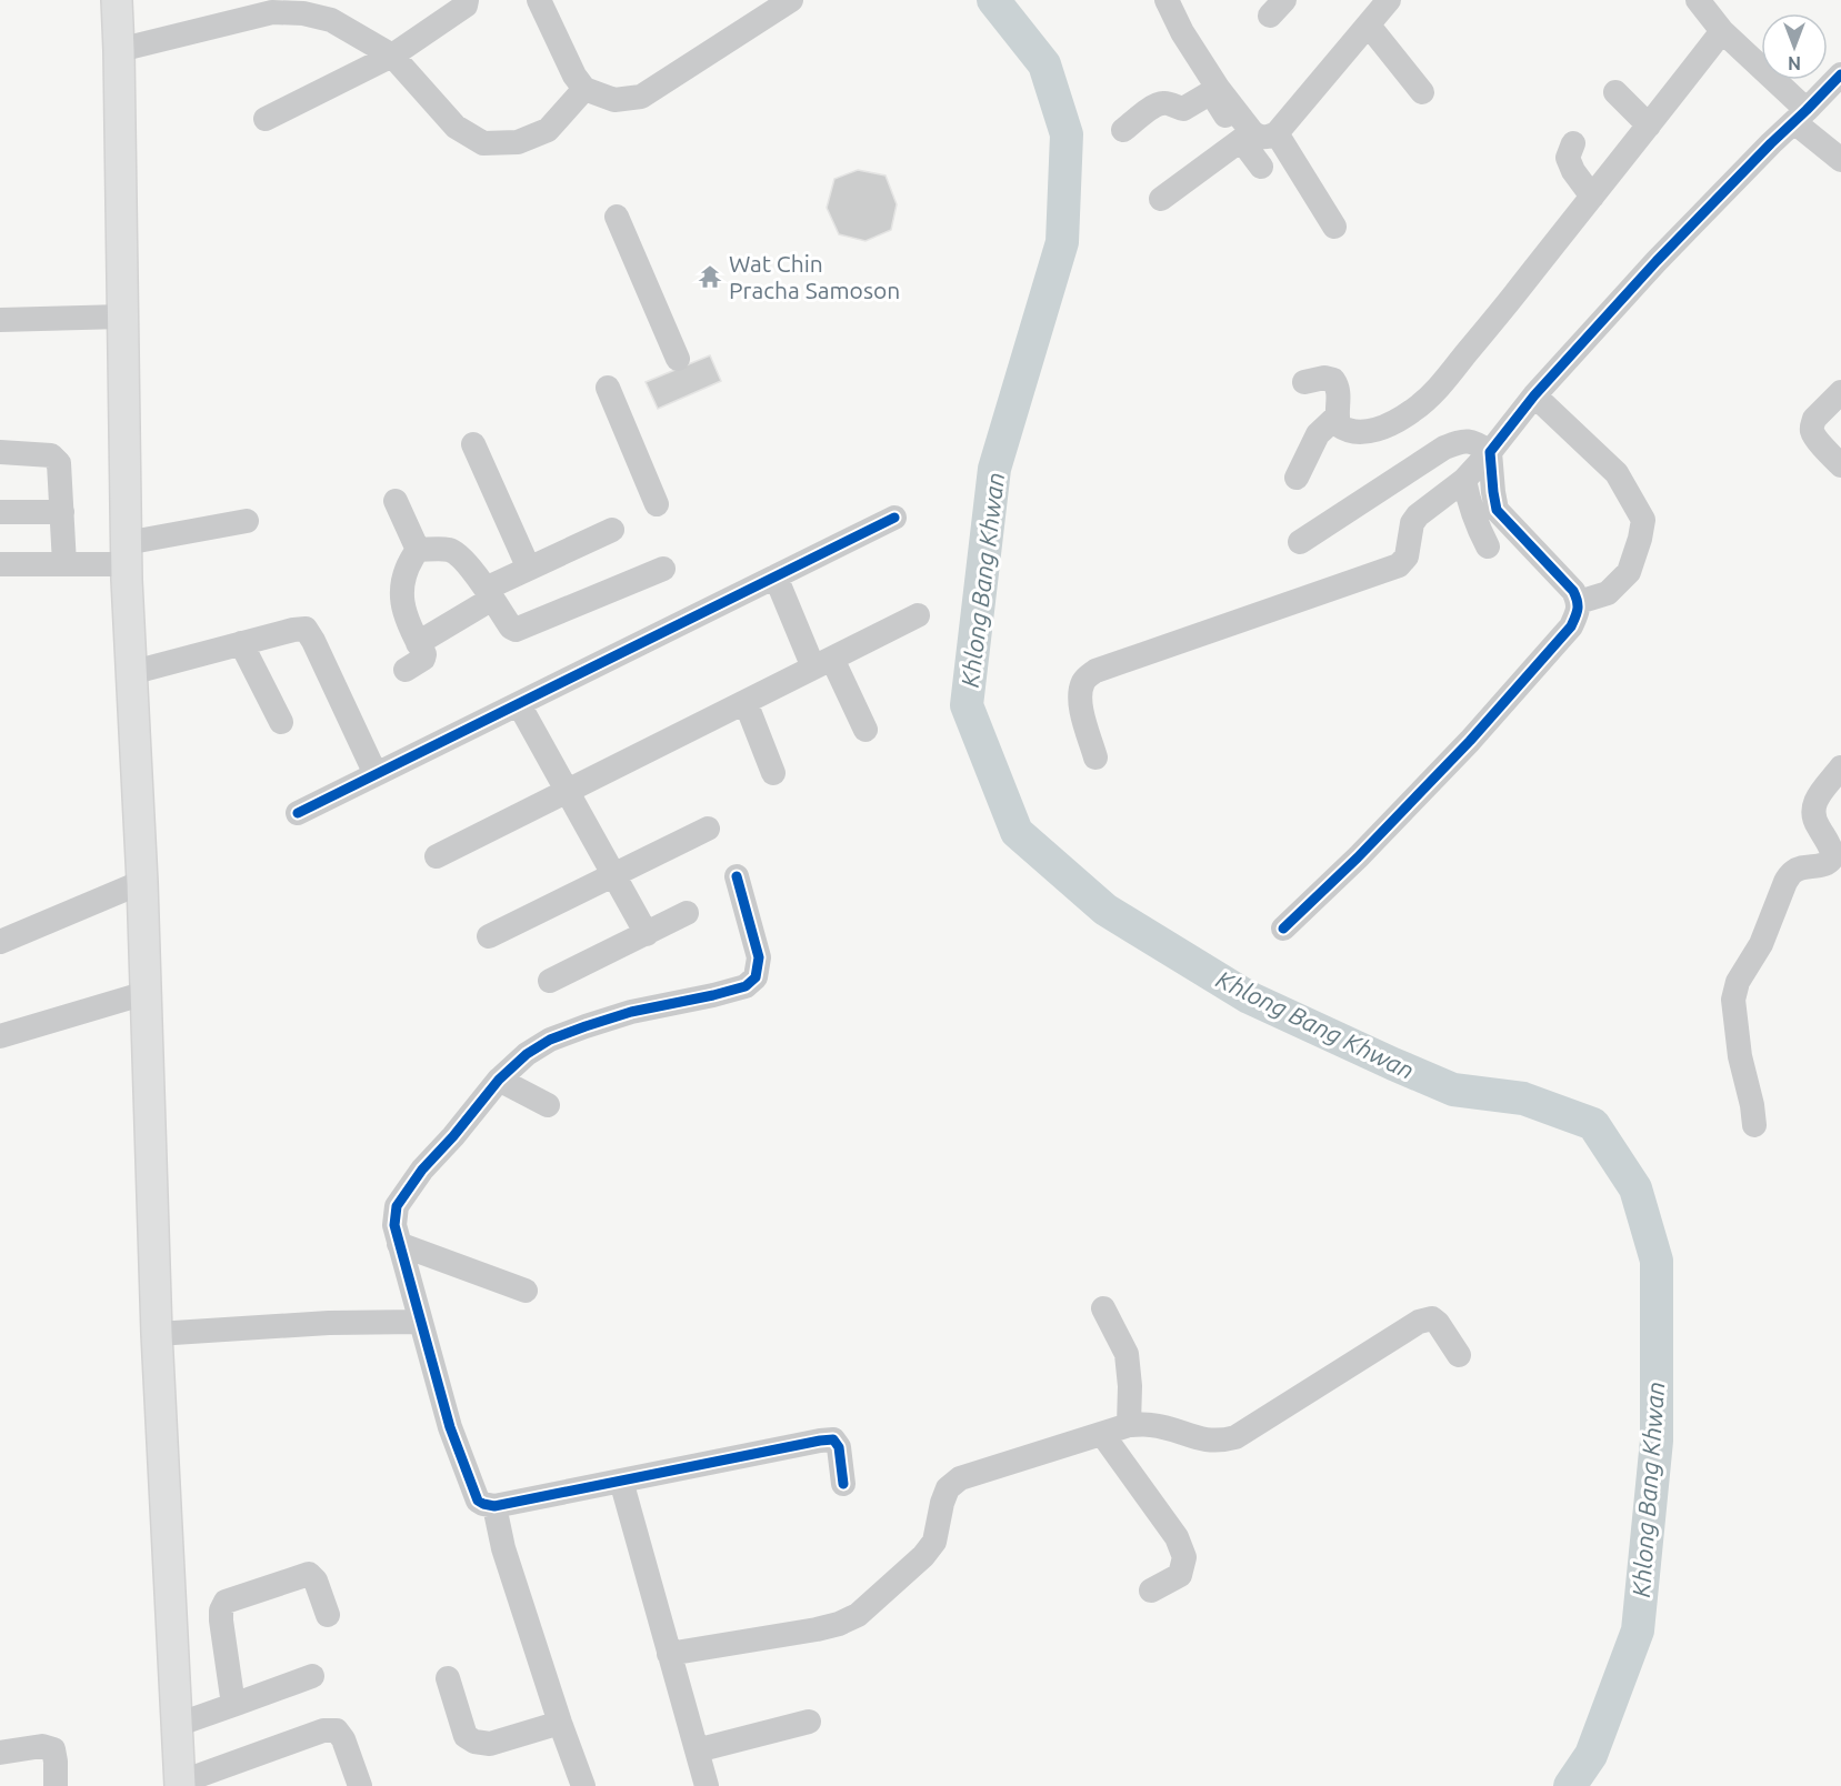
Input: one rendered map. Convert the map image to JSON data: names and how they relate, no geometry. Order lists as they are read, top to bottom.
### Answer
{
  "water": ["Khlong Bang Khwan"],
  "places": {
    "temple": ["Wat Chin Pracha Samoson"]
  },
  "north": "bottom"
}
